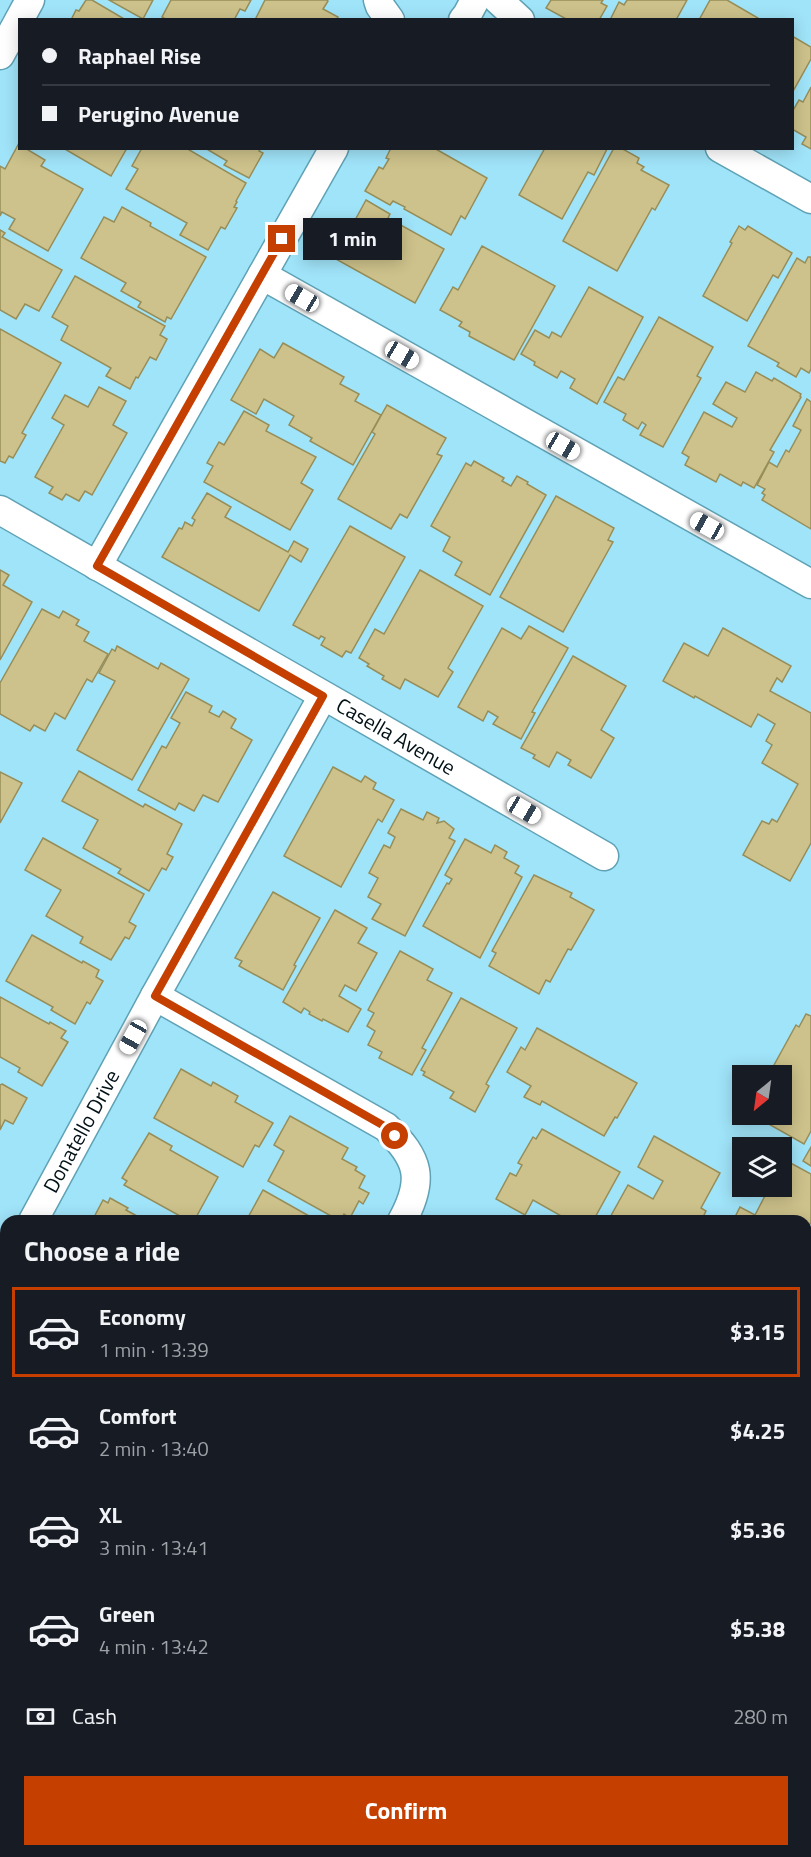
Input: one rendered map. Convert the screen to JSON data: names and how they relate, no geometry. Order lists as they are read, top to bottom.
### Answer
{
  "streets": {
    "street": ["Casella Avenue", "Donatello Drive"]
  },
  "crossings": [
    ["Casella Avenue", "Donatello Drive"]
  ],
  "north": "bottom left",
  "page": {
    "banner": ["Raphael Rise", "Perugino Avenue"],
    "bubble": "1 min",
    "heading": "Choose a ride",
    "list": [
      {
        "name": "Economy",
        "note": "1 min · 13:39",
        "value": "$3.15"
      },
      {
        "name": "Comfort",
        "note": "2 min · 13:40",
        "value": "$4.25"
      },
      {
        "name": "XL",
        "note": "3 min · 13:41",
        "value": "$5.36"
      },
      {
        "name": "Green",
        "note": "4 min · 13:42",
        "value": "$5.38"
      }
    ],
    "pay": ["Cash", "280 m"],
    "buttons": "Confirm"
  }
}
